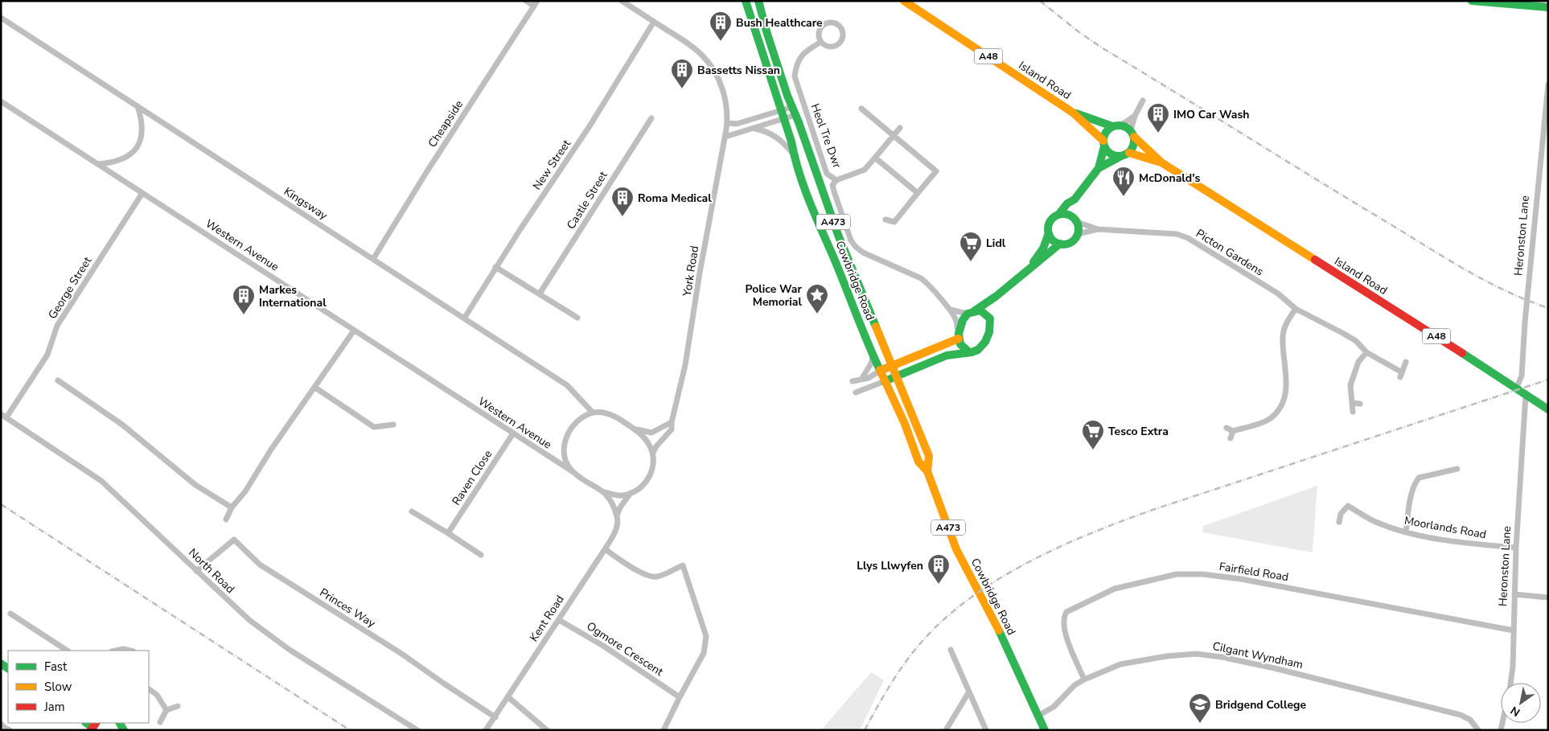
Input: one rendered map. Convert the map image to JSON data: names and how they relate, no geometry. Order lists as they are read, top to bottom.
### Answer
{
  "streets": {
    "main road": [
      "A48",
      "Island Road",
      "A473",
      "Cowbridge Road"
    ],
    "street": [
      "Cheapside",
      "Heol Tre Dwr",
      "New Street",
      "Castle Street",
      "Kingsway",
      "Heronston Lane",
      "Western Avenue",
      "Picton Gardens",
      "York Road",
      "George Street",
      "Raven Close",
      "Moorlands Road",
      "North Road",
      "Fairfield Road",
      "Princes Way",
      "Kent Road",
      "Ogmore Crescent",
      "Cilgant Wyndham"
    ]
  },
  "crossings": [
    ["A48", "Island Road"],
    ["Island Road", "Heronston Lane"],
    ["Cheapside", "Kingsway"],
    ["New Street", "Kingsway"],
    ["New Street", "York Road"],
    ["Kingsway", "Western Avenue"],
    ["Kingsway", "York Road"],
    ["Kingsway", "Kent Road"],
    ["Heronston Lane", "Moorlands Road"],
    ["Heronston Lane", "Fairfield Road"],
    ["Western Avenue", "York Road"],
    ["Western Avenue", "George Street"],
    ["Western Avenue", "Raven Close"],
    ["Western Avenue", "Kent Road"],
    ["York Road", "Kent Road"],
    ["Cowbridge Road", "Cilgant Wyndham"],
    ["George Street", "North Road"],
    ["North Road", "Princes Way"],
    ["Fairfield Road", "Cilgant Wyndham"],
    ["Princes Way", "Kent Road"],
    ["Kent Road", "Ogmore Crescent"]
  ],
  "places": {
    "building": [
      "Bush Healthcare",
      "Bassetts Nissan",
      "IMO Car Wash",
      "Roma Medical",
      "Markes International",
      "Llys Llwyfen"
    ],
    "restaurant": ["McDonald's"],
    "supermarket": ["Lidl", "Tesco Extra"],
    "place": ["Police War Memorial"],
    "school or university": ["Bridgend College"]
  },
  "legend": ["Fast", "Slow", "Jam"],
  "north": "bottom left"
}
